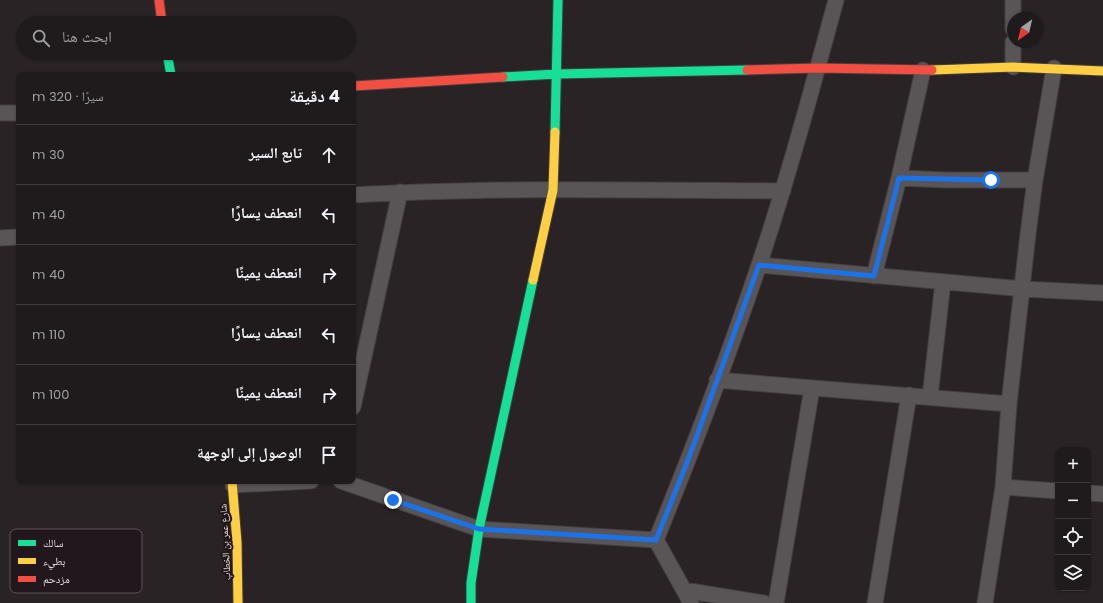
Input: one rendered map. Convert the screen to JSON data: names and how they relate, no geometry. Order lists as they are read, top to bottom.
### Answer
{
  "streets": {
    "street": ["شارع عمر بن الخطاب"]
  },
  "legend": ["سالك", "بطيء", "مزدحم"],
  "north": "bottom left",
  "page": {
    "search": "ابحث هنا",
    "heading": ["4 دقيقة", "سيرًا · 320 m"],
    "list": [
      ["تابع السير", "30 m"],
      ["انعطف يسارًا", "40 m"],
      ["انعطف يمينًا", "40 m"],
      ["انعطف يسارًا", "110 m"],
      ["انعطف يمينًا", "100 m"],
      "الوصول إلى الوجهة"
    ],
    "map_buttons": ["+", "−"]
  }
}
